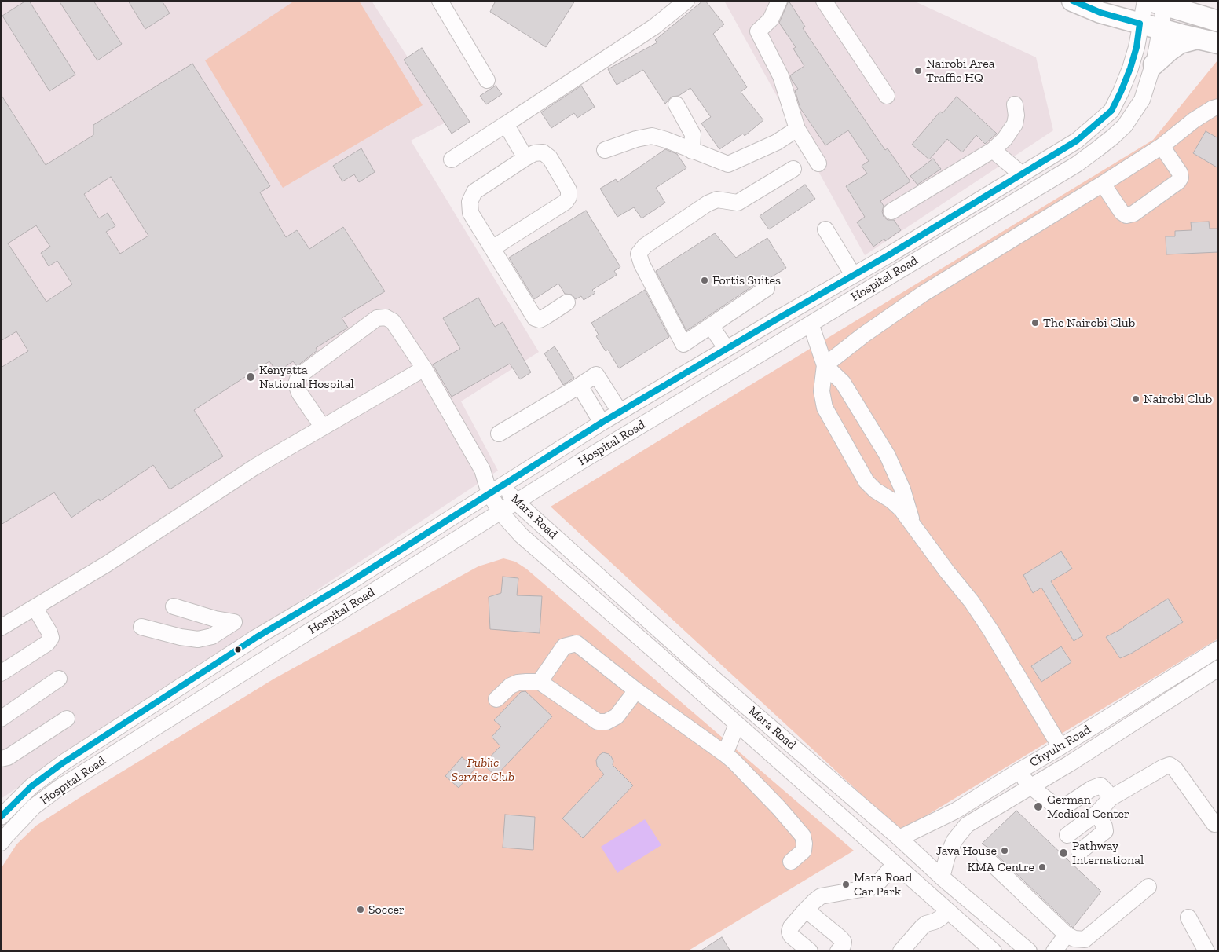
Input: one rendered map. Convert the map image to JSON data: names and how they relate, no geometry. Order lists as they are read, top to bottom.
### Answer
{
  "streets": {
    "street": ["Hospital Road", "Mara Road", "Chyulu Road"]
  },
  "crossings": [
    ["Hospital Road", "Mara Road"],
    ["Mara Road", "Chyulu Road"]
  ],
  "parks": ["Public Service Club"],
  "places": [
    "Nairobi Area Traffic HQ",
    "Fortis Suites",
    "The Nairobi Club",
    "Kenyatta National Hospital",
    "Nairobi Club",
    "German Medical Center",
    "Java House",
    "Pathway International",
    "KMA Centre",
    "Mara Road Car Park",
    "Soccer"
  ]
}
